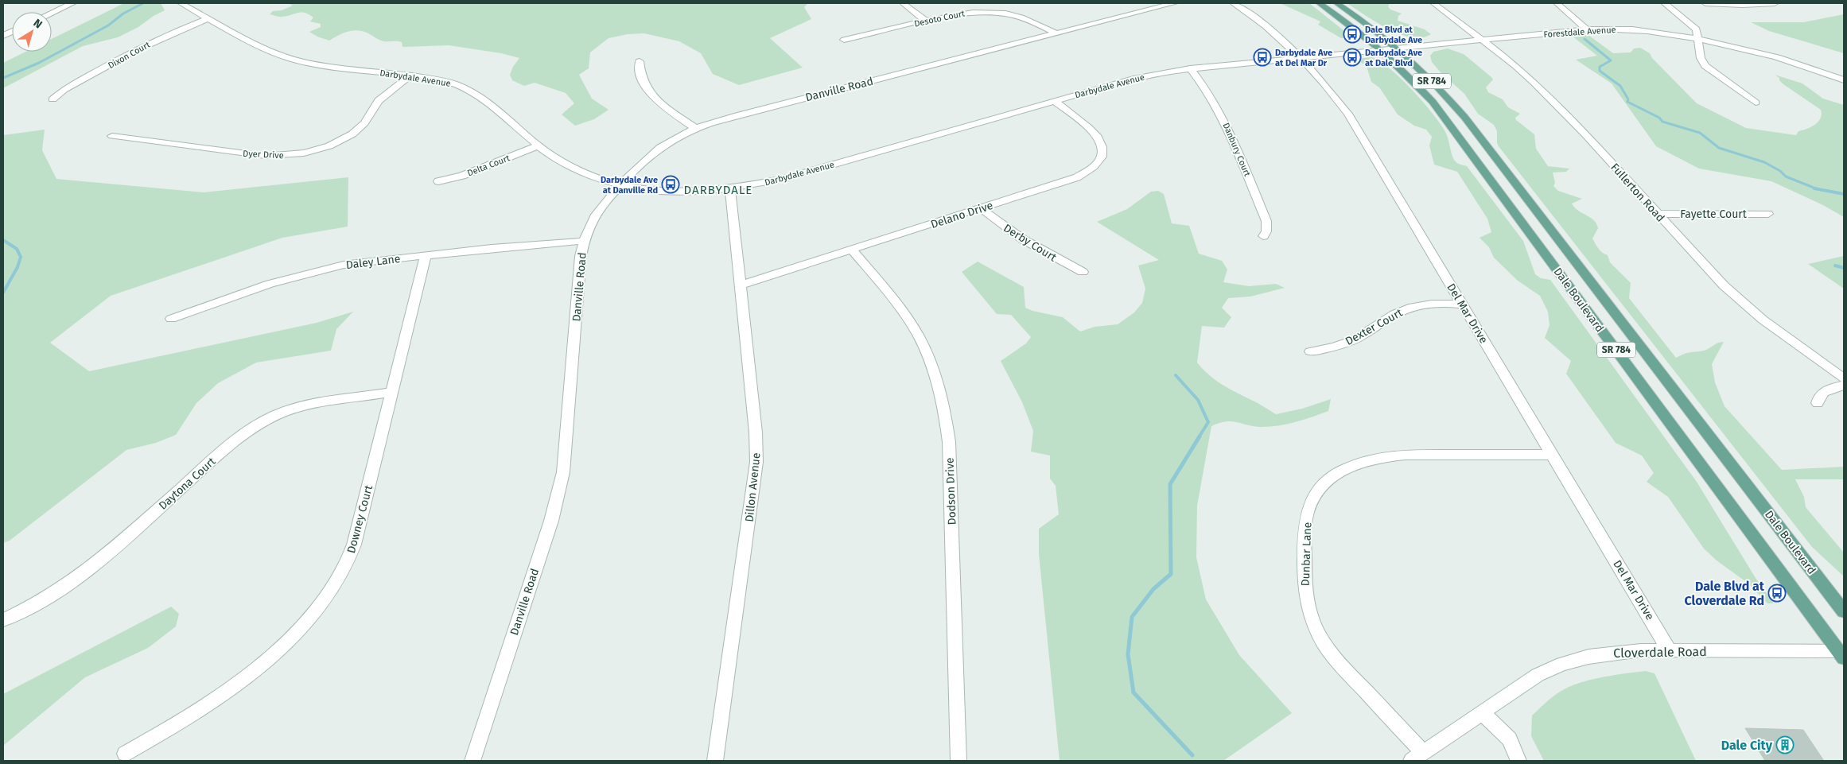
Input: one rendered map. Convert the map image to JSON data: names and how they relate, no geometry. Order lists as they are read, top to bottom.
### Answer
{
  "streets": {
    "main road": ["SR 784", "Dale Boulevard"],
    "street": [
      "Desoto Court",
      "Forestdale Avenue",
      "Dixon Court",
      "Darbydale Avenue",
      "Danville Road",
      "Danbury Court",
      "Dyer Drive",
      "Delta Court",
      "Fullerton Road",
      "Fayette Court",
      "Delano Drive",
      "Derby Court",
      "Daley Lane",
      "Del Mar Drive",
      "Dexter Court",
      "Daytona Court",
      "Dillon Avenue",
      "Dodson Drive",
      "Downey Court",
      "Dunbar Lane",
      "Cloverdale Road"
    ]
  },
  "crossings": [
    ["Desoto Court", "Danville Road"],
    ["Forestdale Avenue", "Darbydale Avenue"],
    ["Forestdale Avenue", "Fullerton Road"],
    ["Forestdale Avenue", "Dale Boulevard"],
    ["Dixon Court", "Darbydale Avenue"],
    ["Darbydale Avenue", "Danville Road"],
    ["Darbydale Avenue", "Danbury Court"],
    ["Darbydale Avenue", "Dyer Drive"],
    ["Darbydale Avenue", "Delta Court"],
    ["Darbydale Avenue", "Delano Drive"],
    ["Darbydale Avenue", "Dale Boulevard"],
    ["Darbydale Avenue", "Del Mar Drive"],
    ["Darbydale Avenue", "Dillon Avenue"],
    ["Danville Road", "Daley Lane"],
    ["Fullerton Road", "Fayette Court"],
    ["Delano Drive", "Derby Court"],
    ["Delano Drive", "Dillon Avenue"],
    ["Delano Drive", "Dodson Drive"],
    ["Daley Lane", "Downey Court"],
    ["Dale Boulevard", "Cloverdale Road"],
    ["Del Mar Drive", "Dexter Court"],
    ["Del Mar Drive", "Dunbar Lane"],
    ["Del Mar Drive", "Cloverdale Road"],
    ["Daytona Court", "Downey Court"],
    ["Dunbar Lane", "Cloverdale Road"]
  ],
  "districts": ["DARBYDALE"],
  "places": {
    "bus stop": [
      "Dale Blvd at Darbydale Ave",
      "Darbydale Ave at Del Mar Dr",
      "Darbydale Ave at Dale Blvd",
      "Darbydale Ave at Danville Rd",
      "Dale Blvd at Cloverdale Rd"
    ],
    "building": ["Dale City"]
  },
  "north": "top right"
}
